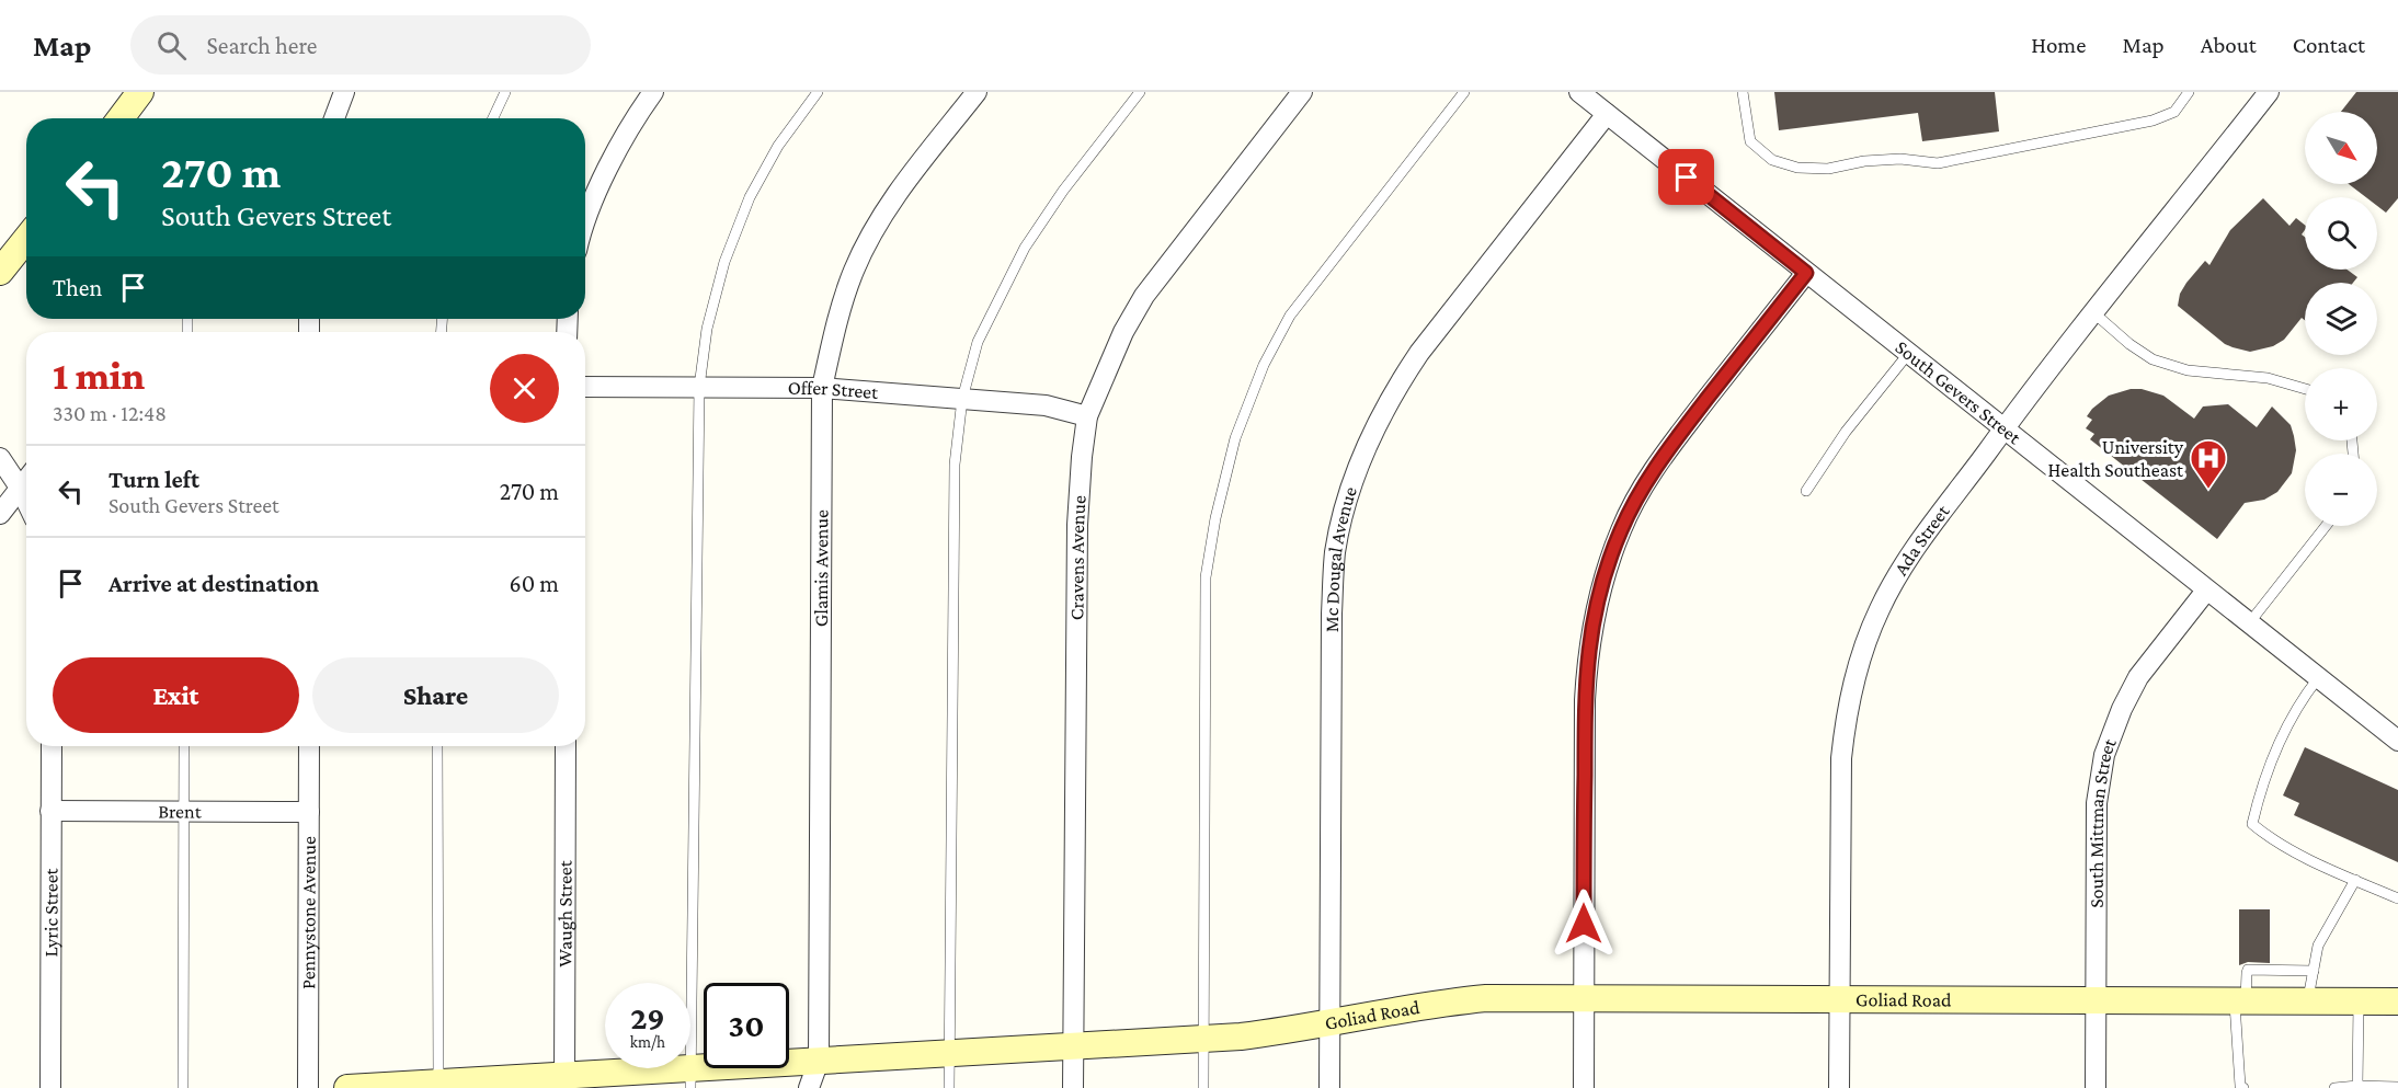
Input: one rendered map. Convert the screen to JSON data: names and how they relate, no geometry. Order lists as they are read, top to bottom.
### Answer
{
  "streets": {
    "main road": ["Goliad Road"],
    "street": [
      "Offer Street",
      "South Gevers Street",
      "Ada Street",
      "Cravens Avenue",
      "Mc Dougal Avenue",
      "Glamis Avenue",
      "Brent",
      "South Mittman Street",
      "Lyric Street",
      "Pennystone Avenue",
      "Waugh Street"
    ]
  },
  "crossings": [
    ["Offer Street", "Cravens Avenue"],
    ["Offer Street", "Glamis Avenue"],
    ["South Gevers Street", "Ada Street"],
    ["South Gevers Street", "Mc Dougal Avenue"],
    ["South Gevers Street", "South Mittman Street"],
    ["Ada Street", "Goliad Road"],
    ["Cravens Avenue", "Goliad Road"],
    ["Mc Dougal Avenue", "Goliad Road"],
    ["Glamis Avenue", "Goliad Road"],
    ["Brent", "Lyric Street"],
    ["Brent", "Pennystone Avenue"],
    ["South Mittman Street", "Goliad Road"],
    ["Waugh Street", "Goliad Road"]
  ],
  "places": {
    "hospital": ["University Health Southeast"]
  },
  "north": "bottom right",
  "page": {
    "header": "Map",
    "search": "Search here",
    "nav": [
      "Home",
      "Map",
      "About",
      "Contact"
    ],
    "map_buttons": ["+", "−"],
    "turn": ["270 m", "South Gevers Street"],
    "then": "Then",
    "heading": ["1 min", "330 m · 12:48"],
    "list": [
      {
        "name": "Turn left",
        "note": "South Gevers Street",
        "value": "270 m"
      },
      {
        "name": "Arrive at destination",
        "value": "60 m"
      }
    ],
    "buttons": ["Exit", "Share"],
    "speed": "29 km/h",
    "limit": "30"
  }
}
